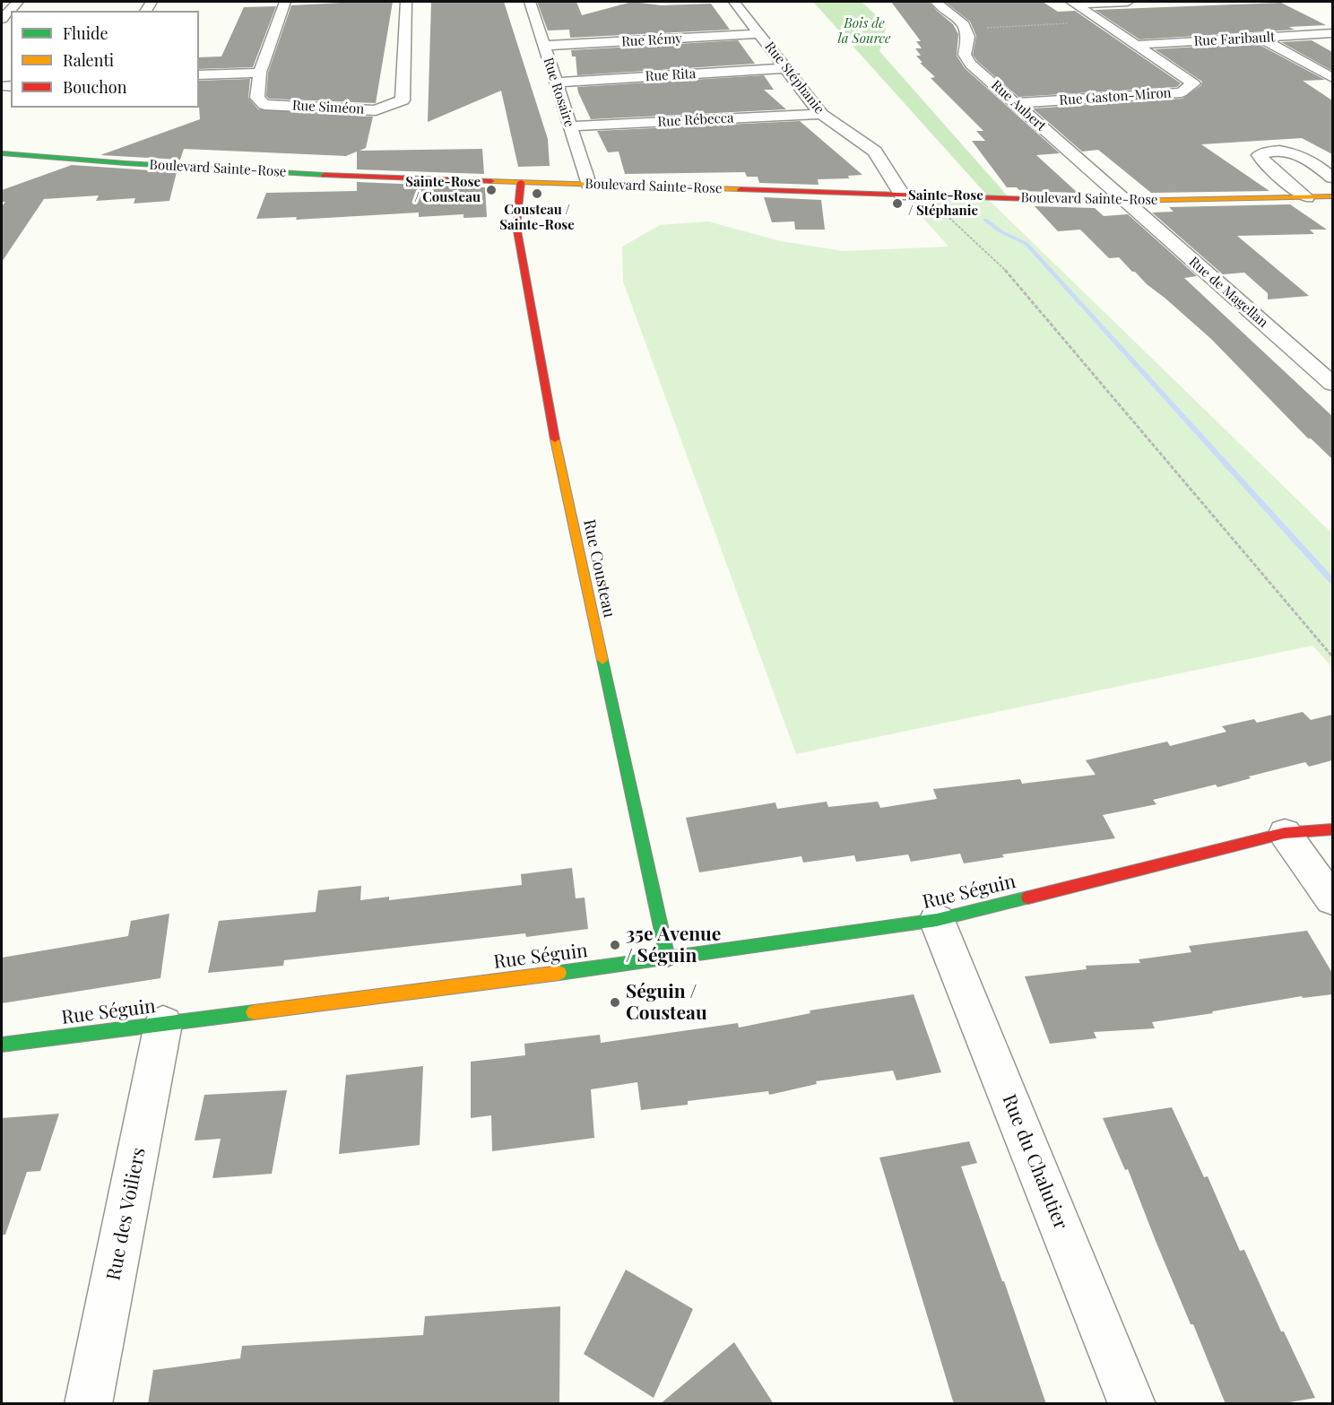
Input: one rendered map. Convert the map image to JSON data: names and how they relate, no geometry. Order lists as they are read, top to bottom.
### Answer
{
  "streets": {
    "street": [
      "Rue Faribault",
      "Rue Rémy",
      "Rue Rita",
      "Rue Stéphanie",
      "Rue Rosaire",
      "Rue Gaston-Miron",
      "Rue Aubert",
      "Rue Siméon",
      "Rue Rébecca",
      "Boulevard Sainte-Rose",
      "Rue de Magellan",
      "Rue Cousteau",
      "Rue Séguin",
      "Rue du Chalutier",
      "Rue des Voiliers"
    ]
  },
  "crossings": [
    ["Rue Faribault", "Rue Gaston-Miron"],
    ["Rue Rémy", "Rue Stéphanie"],
    ["Rue Rémy", "Rue Rosaire"],
    ["Rue Rita", "Rue Stéphanie"],
    ["Rue Rita", "Rue Rosaire"],
    ["Rue Stéphanie", "Rue Rébecca"],
    ["Rue Stéphanie", "Boulevard Sainte-Rose"],
    ["Rue Rosaire", "Rue Rébecca"],
    ["Rue Rosaire", "Boulevard Sainte-Rose"],
    ["Rue Gaston-Miron", "Rue Aubert"],
    ["Rue Aubert", "Boulevard Sainte-Rose"],
    ["Rue Aubert", "Rue de Magellan"],
    ["Boulevard Sainte-Rose", "Rue de Magellan"],
    ["Boulevard Sainte-Rose", "Rue Cousteau"],
    ["Rue Cousteau", "Rue Séguin"],
    ["Rue Séguin", "Rue du Chalutier"],
    ["Rue Séguin", "Rue des Voiliers"]
  ],
  "parks": ["Bois de la Source"],
  "places": [
    "Sainte-Rose / Cousteau",
    "Cousteau / Sainte-Rose",
    "Sainte-Rose / Stéphanie",
    "35e Avenue / Séguin",
    "Séguin / Cousteau"
  ],
  "legend": ["Fluide", "Ralenti", "Bouchon"]
}
